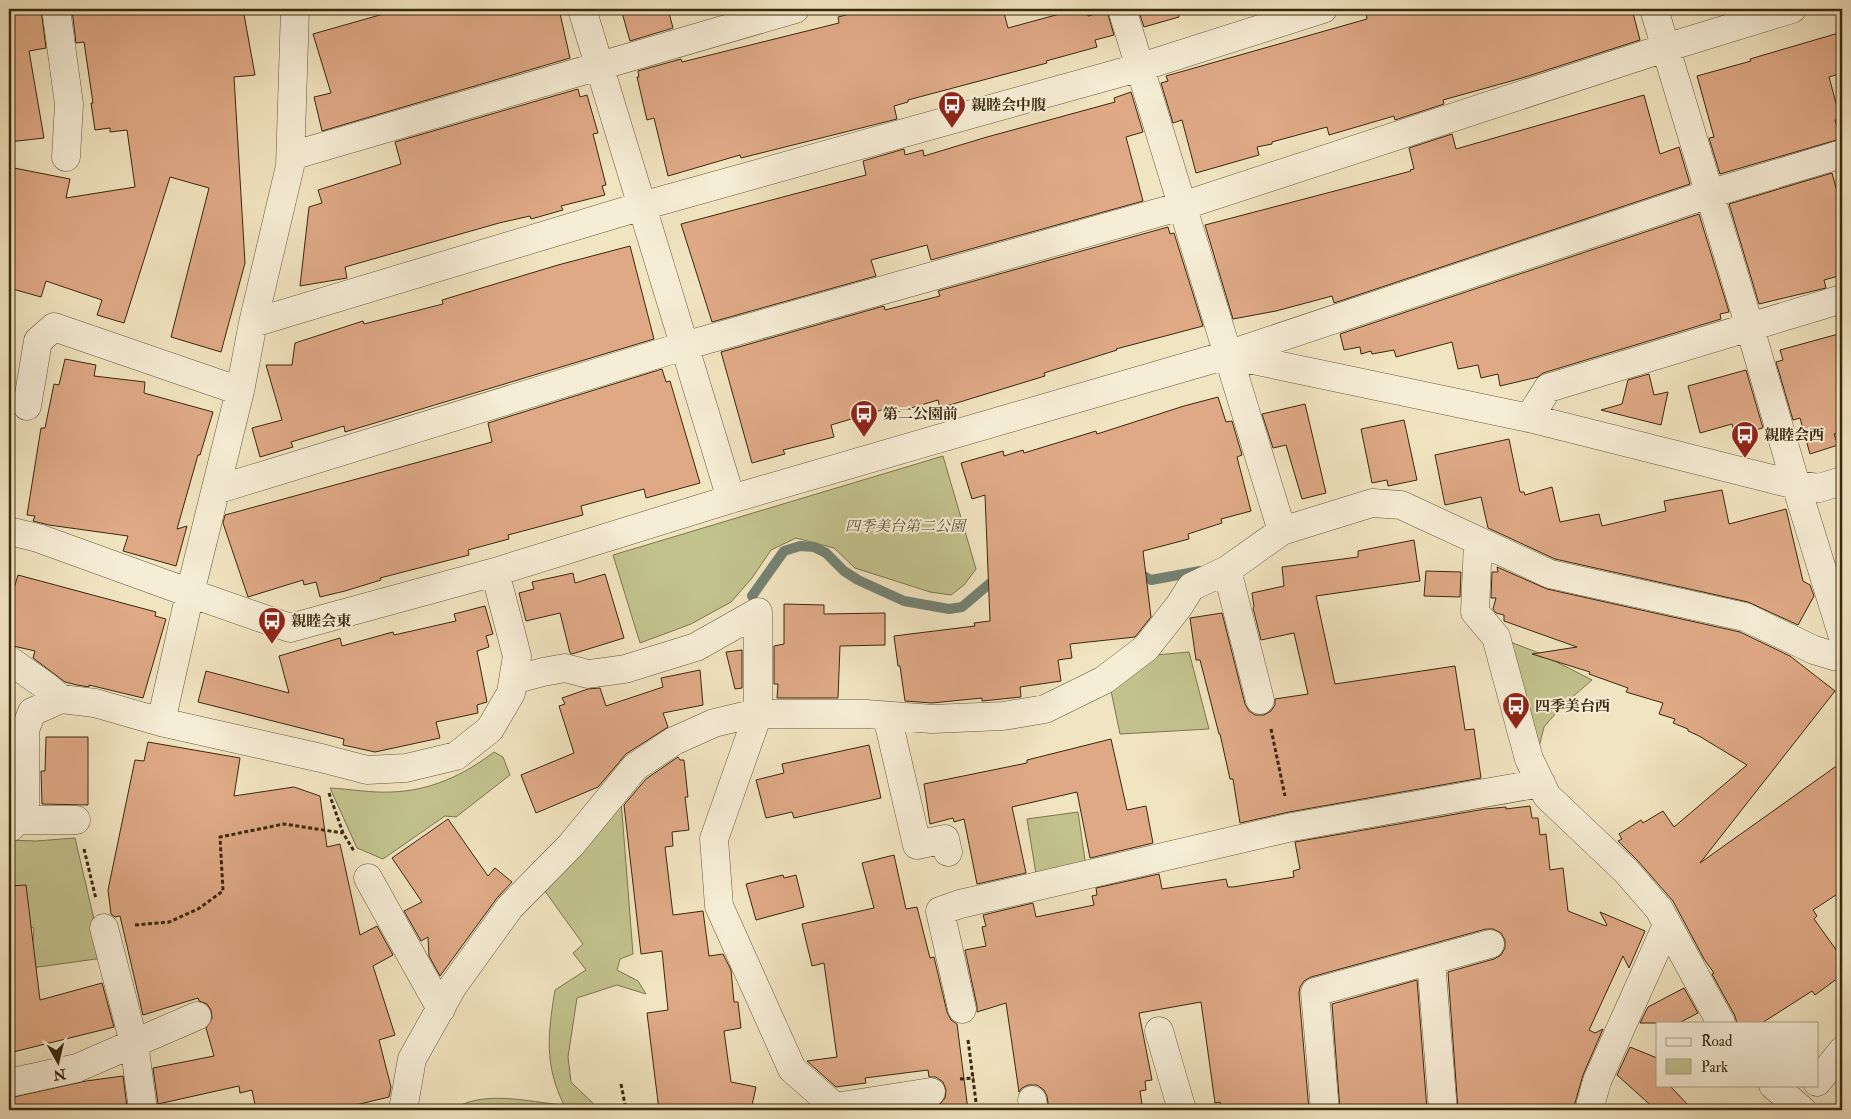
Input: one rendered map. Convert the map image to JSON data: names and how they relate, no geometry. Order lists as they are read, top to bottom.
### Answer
{
  "parks": ["四季美台第二公園"],
  "places": {
    "bus stop": [
      "親睦会中腹",
      "第二公園前",
      "親睦会西",
      "親睦会東",
      "四季美台西"
    ]
  },
  "legend": ["Road", "Park"],
  "north": "bottom"
}
